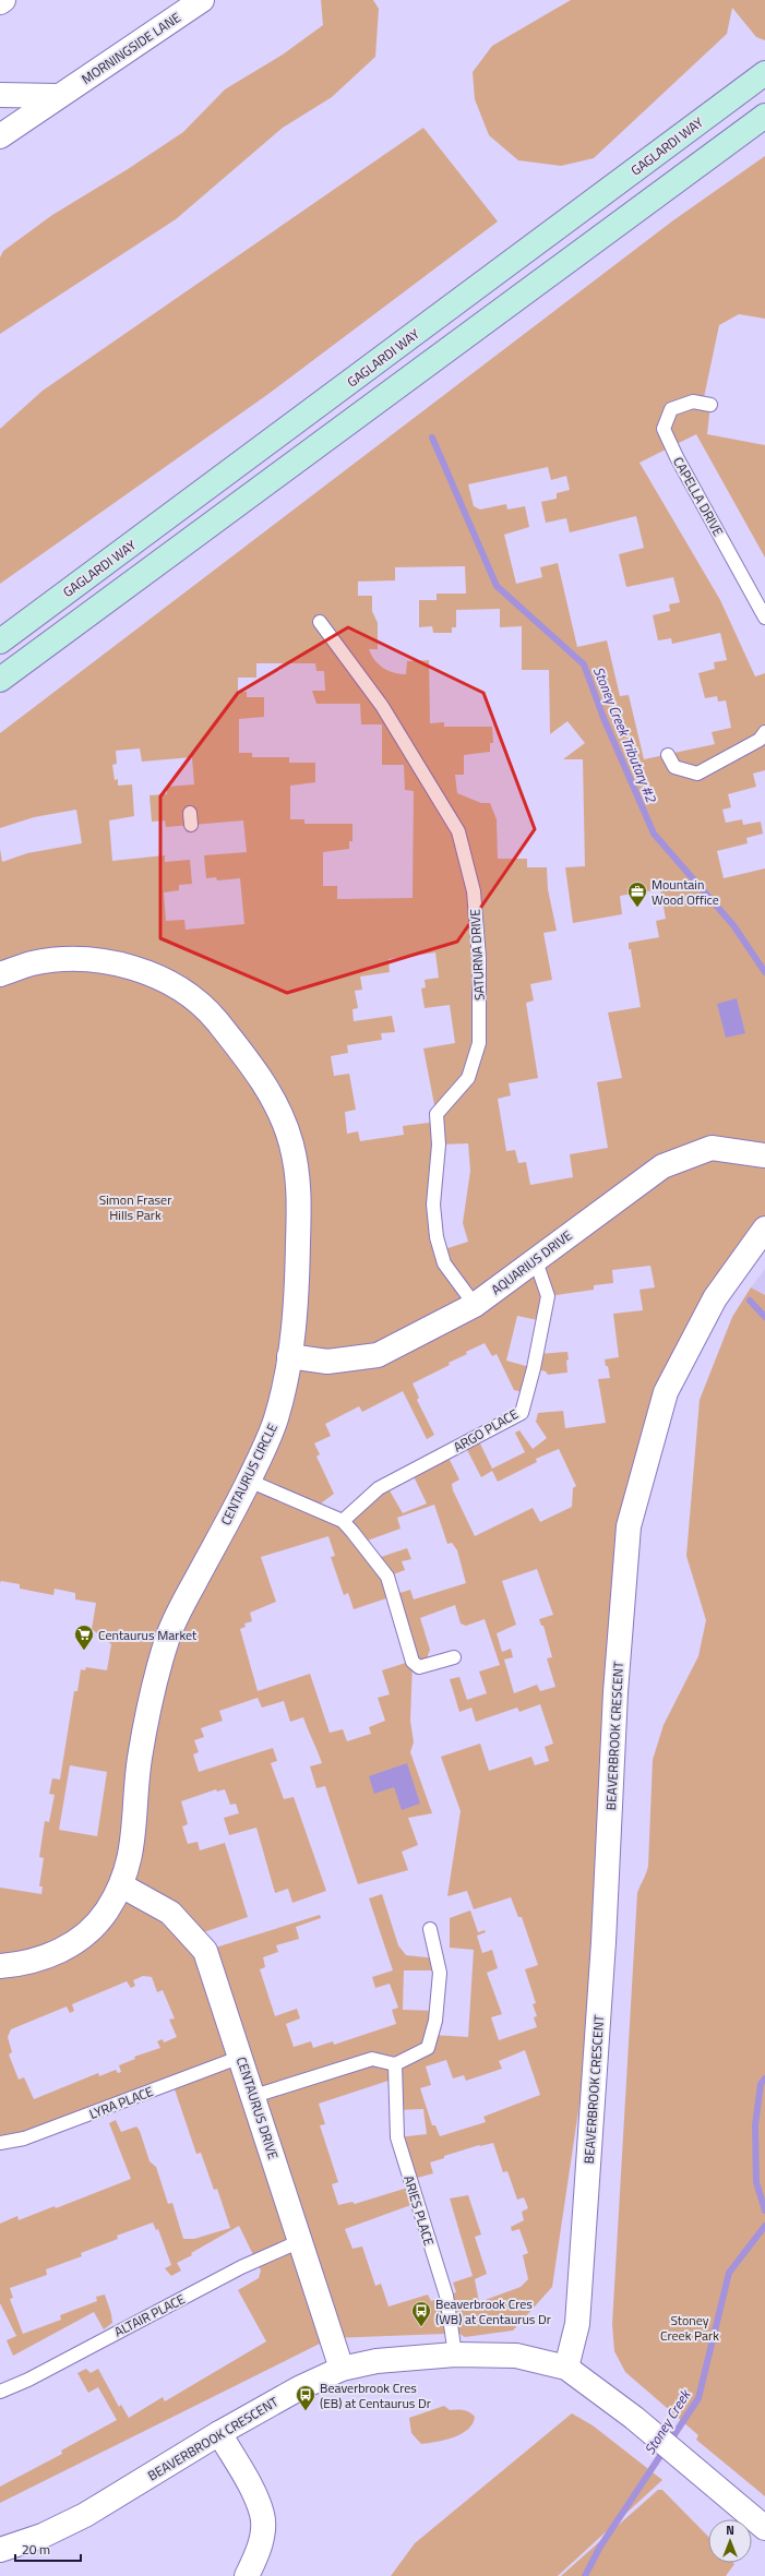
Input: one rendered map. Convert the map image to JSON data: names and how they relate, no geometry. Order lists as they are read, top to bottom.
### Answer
{
  "streets": {
    "main road": ["GAGLARDI WAY"],
    "street": [
      "MORNINGSIDE LANE",
      "AQUARIUS DRIVE",
      "CENTAURUS CIRCLE",
      "BEAVERBROOK CRESCENT",
      "CENTAURUS DRIVE"
    ],
    "lane": [
      "CAPELLA DRIVE",
      "SATURNA DRIVE",
      "ARGO PLACE",
      "LYRA PLACE",
      "ARIES PLACE",
      "ALTAIR PLACE"
    ]
  },
  "crossings": [
    ["SATURNA DRIVE", "AQUARIUS DRIVE"],
    ["AQUARIUS DRIVE", "ARGO PLACE"],
    ["AQUARIUS DRIVE", "CENTAURUS CIRCLE"],
    ["CENTAURUS CIRCLE", "CENTAURUS DRIVE"],
    ["BEAVERBROOK CRESCENT", "CENTAURUS DRIVE"],
    ["BEAVERBROOK CRESCENT", "ARIES PLACE"],
    ["LYRA PLACE", "CENTAURUS DRIVE"],
    ["CENTAURUS DRIVE", "ALTAIR PLACE"]
  ],
  "water": ["Stoney Creek Tributary #2", "Stoney Creek"],
  "parks": ["Simon Fraser Hills Park", "Stoney Creek Park"],
  "places": {
    "office": ["Mountain Wood Office"],
    "supermarket": ["Centaurus Market"],
    "bus stop": ["Beaverbrook Cres (WB) at Centaurus Dr", "Beaverbrook Cres (EB) at Centaurus Dr"]
  },
  "scale_bar": "20 m",
  "north": "top"
}
